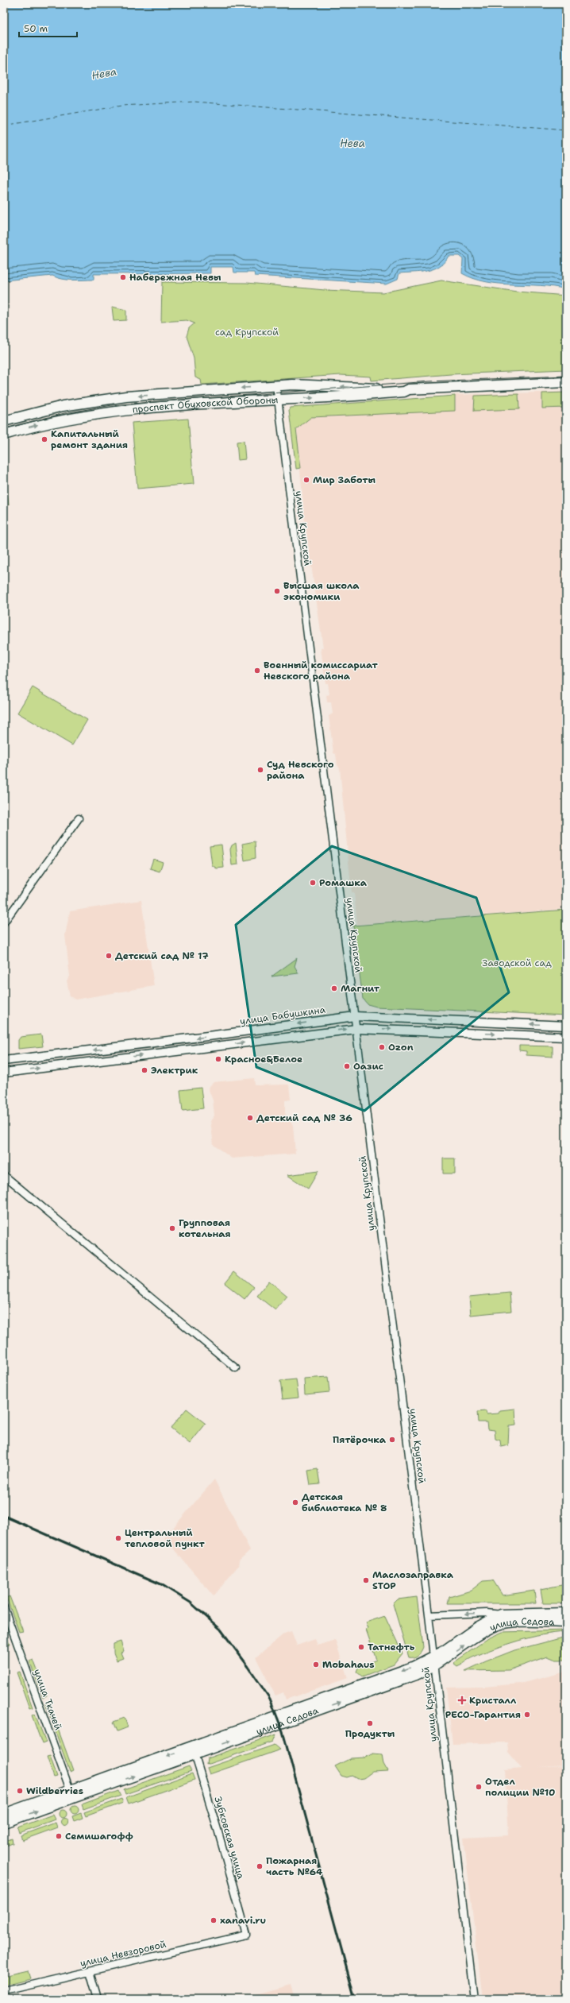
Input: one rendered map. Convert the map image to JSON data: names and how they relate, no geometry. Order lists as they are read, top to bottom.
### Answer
{
  "streets": {
    "main road": ["проспект Обуховской Обороны", "улица Седова"],
    "street": [
      "улица Крупской",
      "улица Бабушкина",
      "улица Ткачей",
      "Зубковская улица",
      "улица Невзоровой"
    ]
  },
  "crossings": [
    ["проспект Обуховской Обороны", "улица Крупской"],
    ["улица Крупской", "улица Бабушкина"],
    ["улица Крупской", "улица Седова"],
    ["улица Седова", "улица Ткачей"],
    ["улица Седова", "Зубковская улица"],
    ["Зубковская улица", "улица Невзоровой"]
  ],
  "water": ["Нева"],
  "parks": ["сад Крупской", "Заводской сад"],
  "places": {
    "other": [
      "Набережная Невы",
      "Капитальный ремонт здания",
      "Мир Заботы",
      "Высшая школа экономики",
      "Военный комиссариат Невского района",
      "Суд Невского района",
      "Ромашка",
      "Детский сад № 17",
      "Магнит",
      "Ozon",
      "Красное&Белое",
      "Оазис",
      "Электрик",
      "Детский сад № 36",
      "Групповая котельная",
      "Пятёрочка",
      "Детская библиотека № 8",
      "Центральный тепловой пункт",
      "Маслозаправка STOP",
      "Татнефть",
      "Mobahaus",
      "РЕСО-Гарантия",
      "Продукты",
      "Отдел полиции №10",
      "Wildberries",
      "Семишагофф",
      "Пожарная часть №64",
      "xanavi.ru"
    ],
    "health": ["Кристалл"]
  },
  "scale_bar": "50 m"
}
